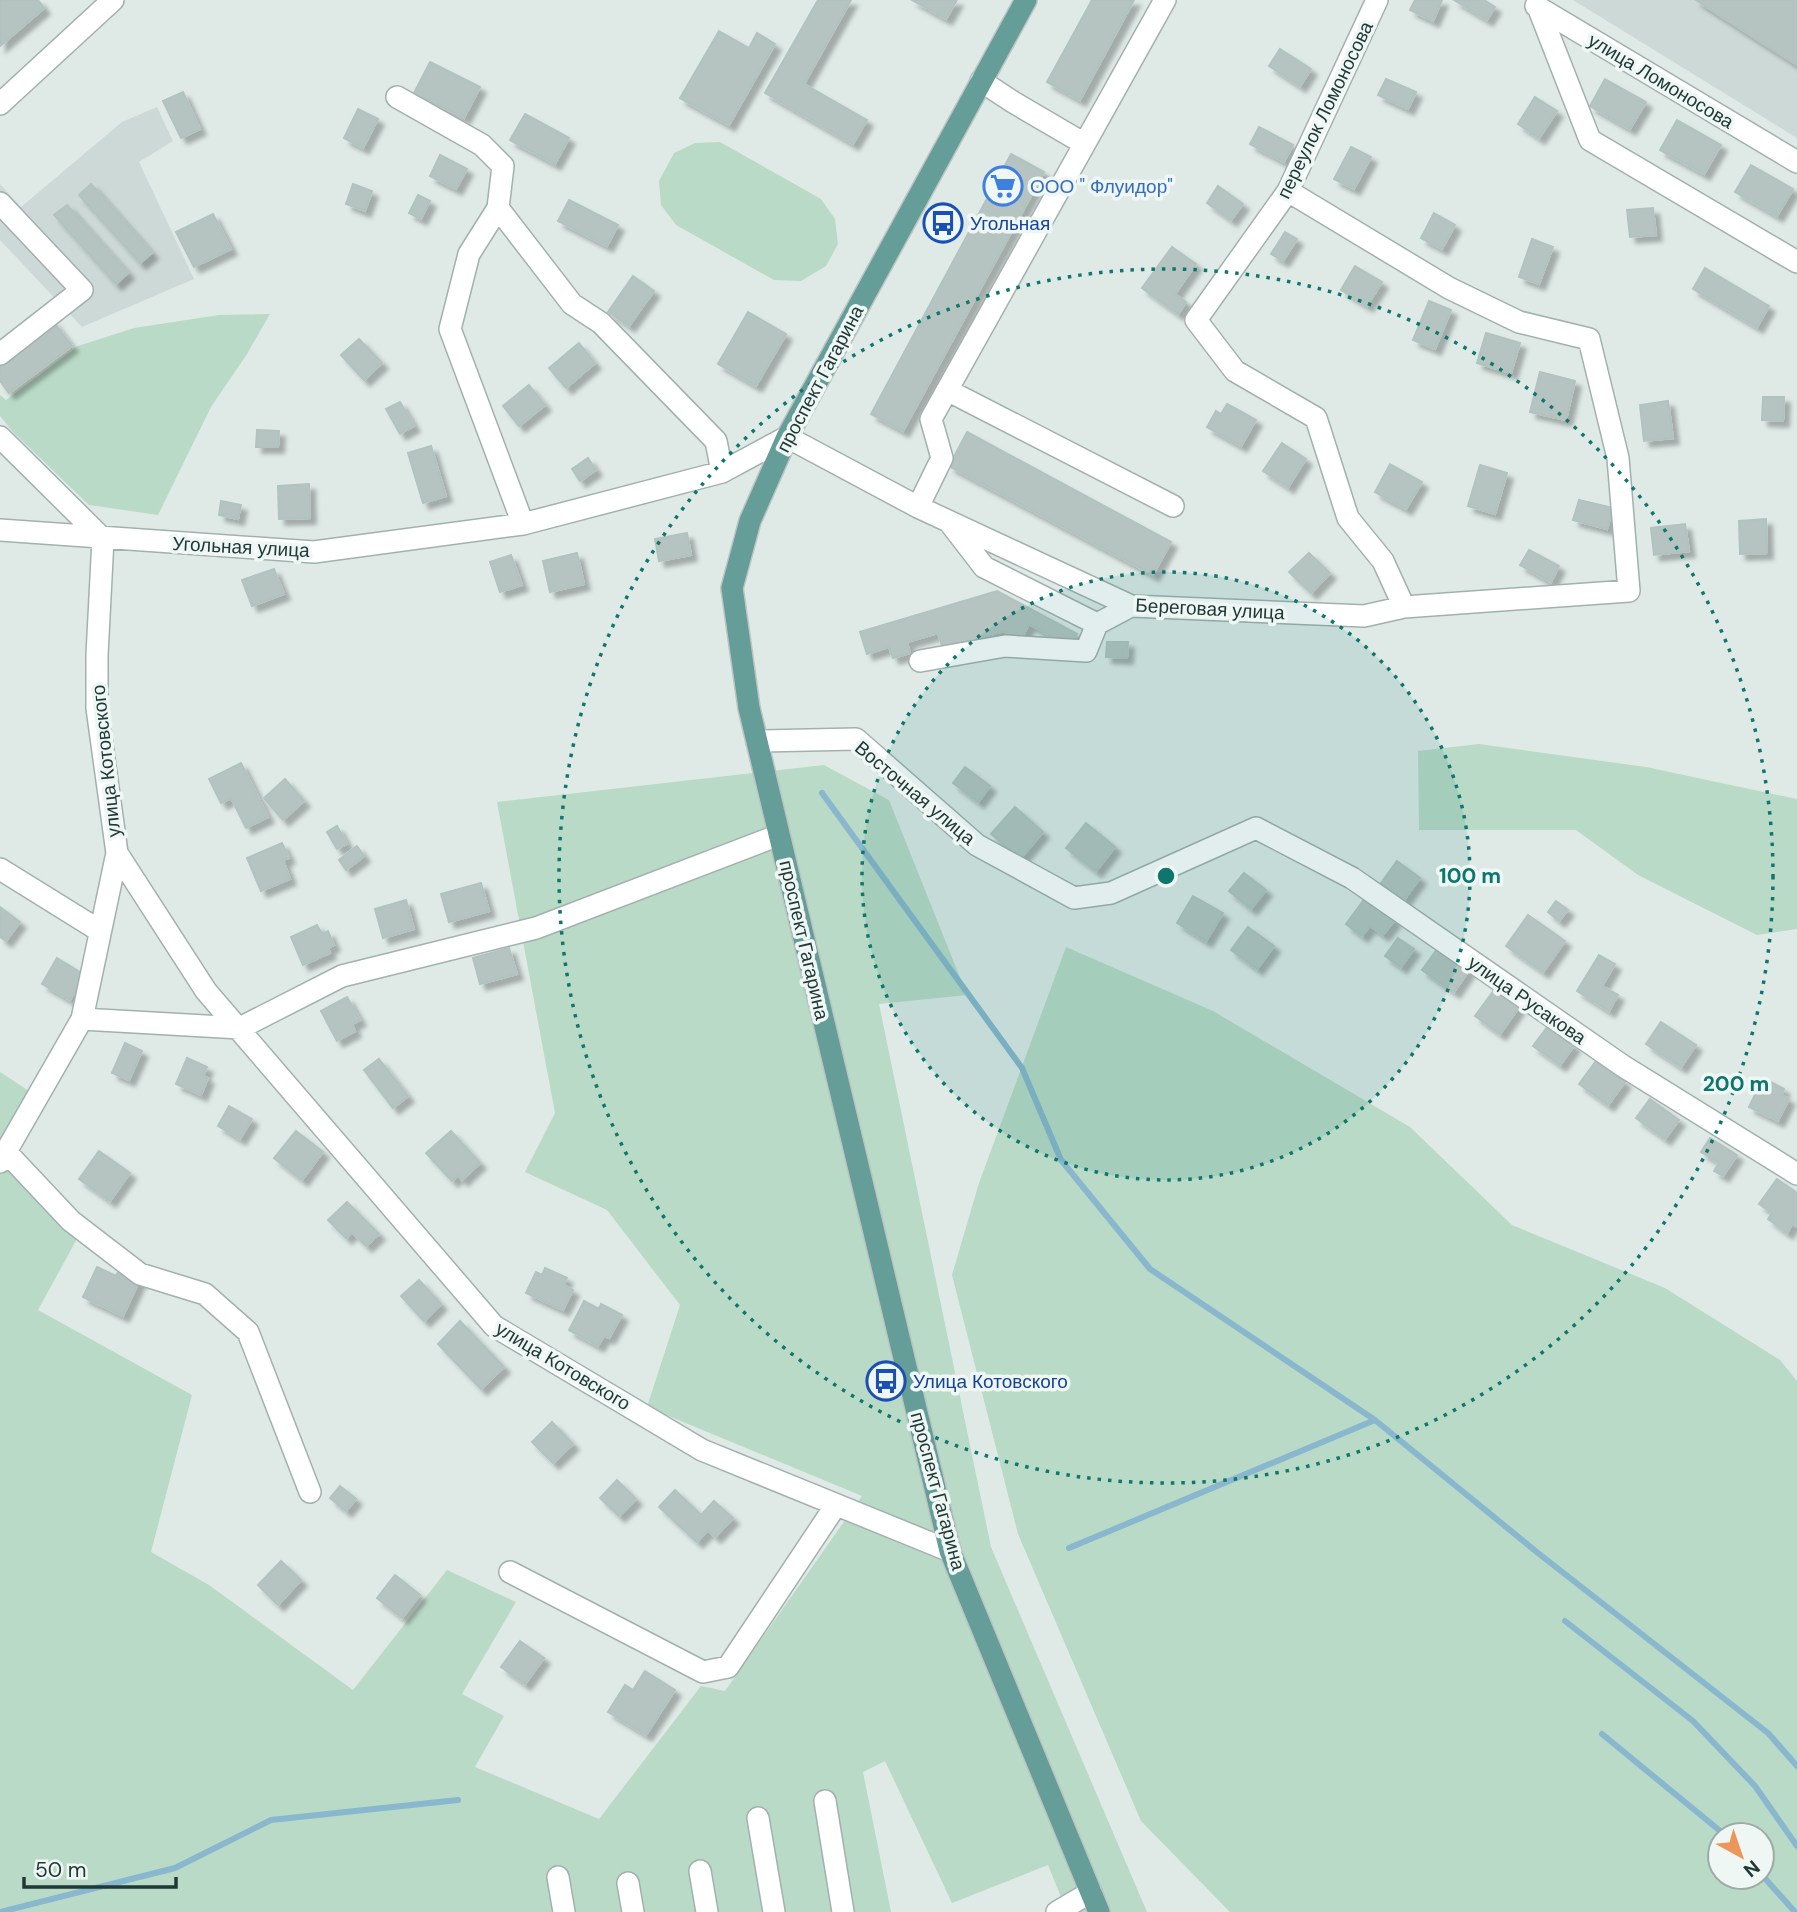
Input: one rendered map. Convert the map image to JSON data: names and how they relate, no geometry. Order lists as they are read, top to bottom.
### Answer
{
  "streets": {
    "main road": ["проспект Гагарина"],
    "street": [
      "улица Ломоносова",
      "переулок Ломоносова",
      "Угольная улица",
      "Береговая улица",
      "улица Котовского",
      "Восточная улица",
      "улица Русакова"
    ]
  },
  "crossings": [
    ["переулок Ломоносова", "Береговая улица"],
    ["проспект Гагарина", "Угольная улица"],
    ["проспект Гагарина", "Береговая улица"],
    ["проспект Гагарина", "улица Котовского"],
    ["проспект Гагарина", "Восточная улица"],
    ["Угольная улица", "Береговая улица"],
    ["Угольная улица", "улица Котовского"],
    ["Восточная улица", "улица Русакова"]
  ],
  "places": {
    "supermarket": ["ООО \" Флуидор\""],
    "bus stop": ["Угольная", "Улица Котовского"]
  },
  "scale_bar": "50 m",
  "north": "bottom right",
  "rings": ["100 m", "200 m"]
}
